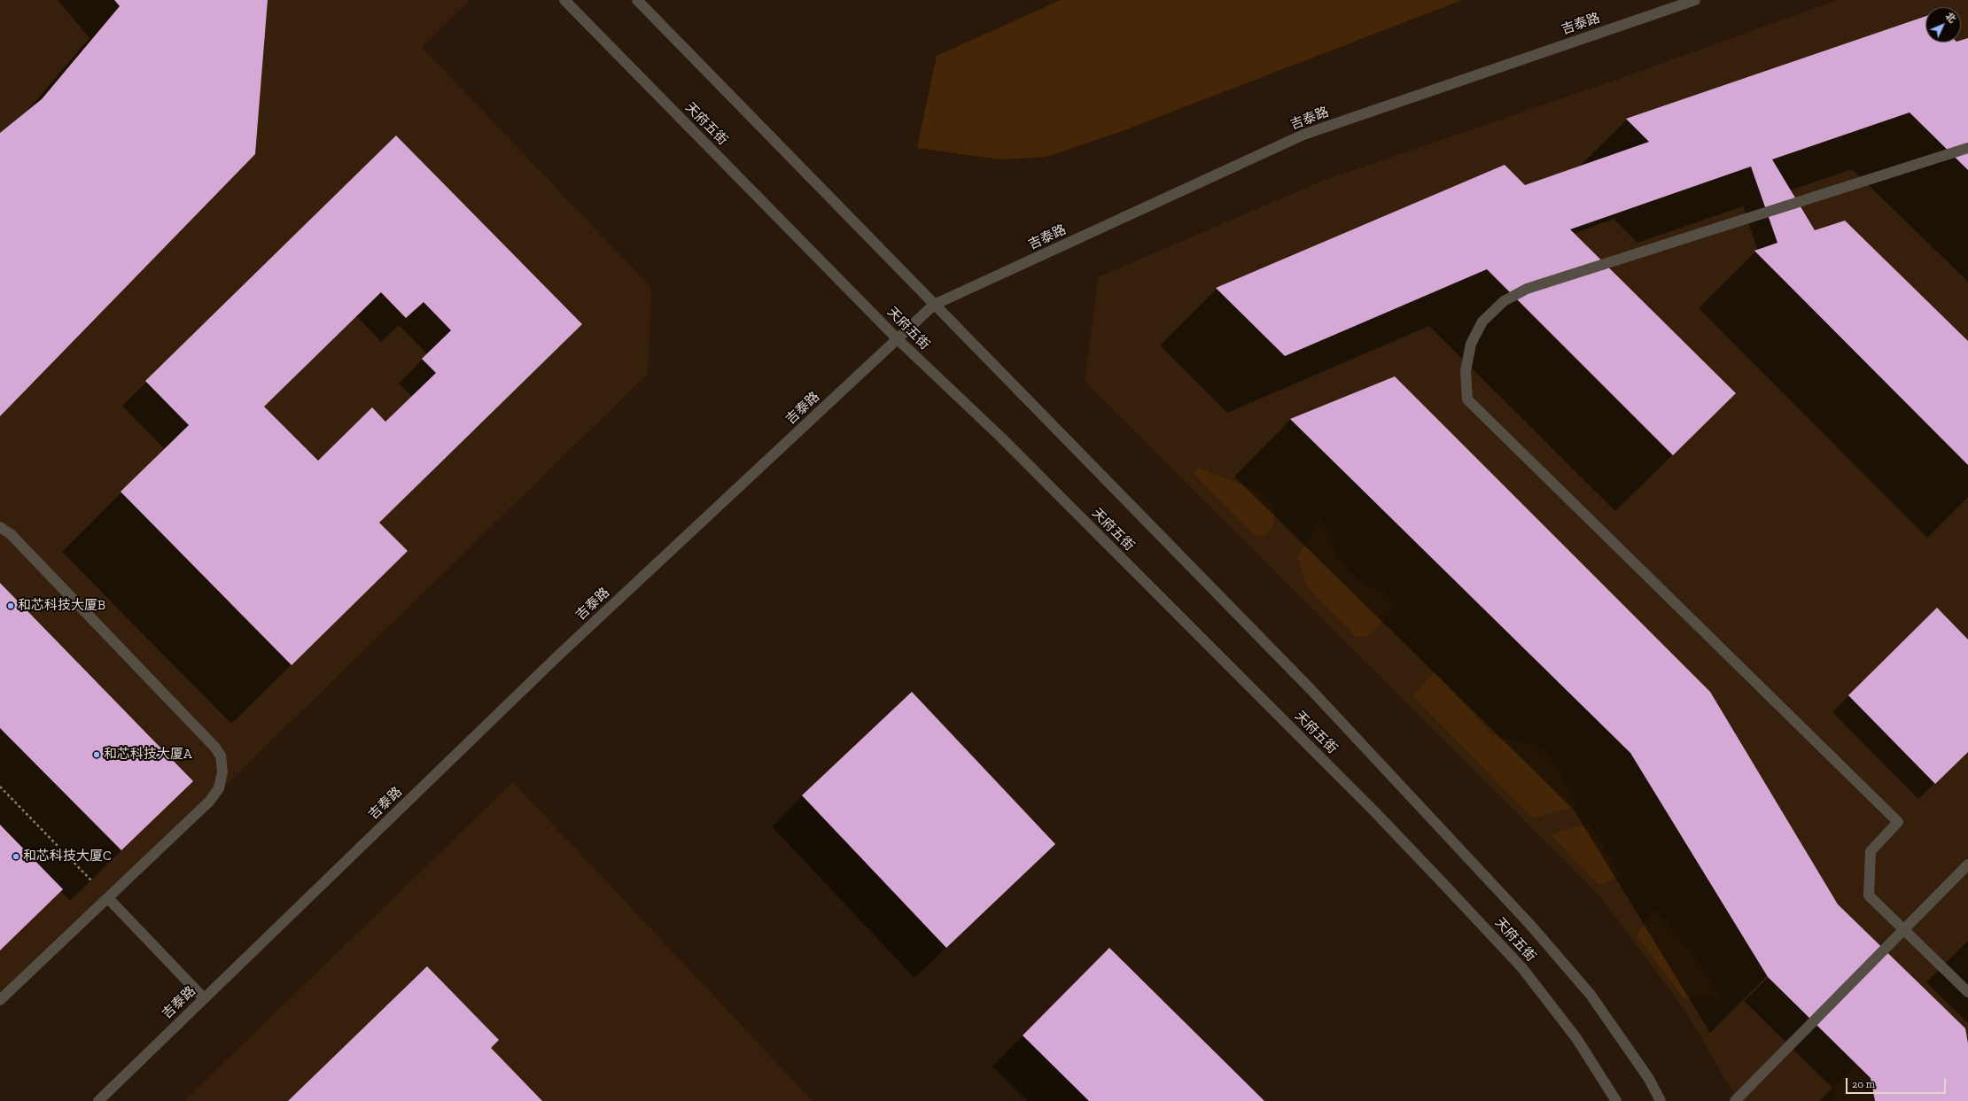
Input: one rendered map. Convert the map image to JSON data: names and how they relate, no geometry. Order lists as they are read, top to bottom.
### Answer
{
  "streets": {
    "street": ["吉泰路", "天府五街"]
  },
  "crossings": [
    ["吉泰路", "天府五街"]
  ],
  "places": ["和芯科技大厦B", "和芯科技大厦A", "和芯科技大厦C"],
  "scale_bar": "20 m",
  "north": "top right"
}
